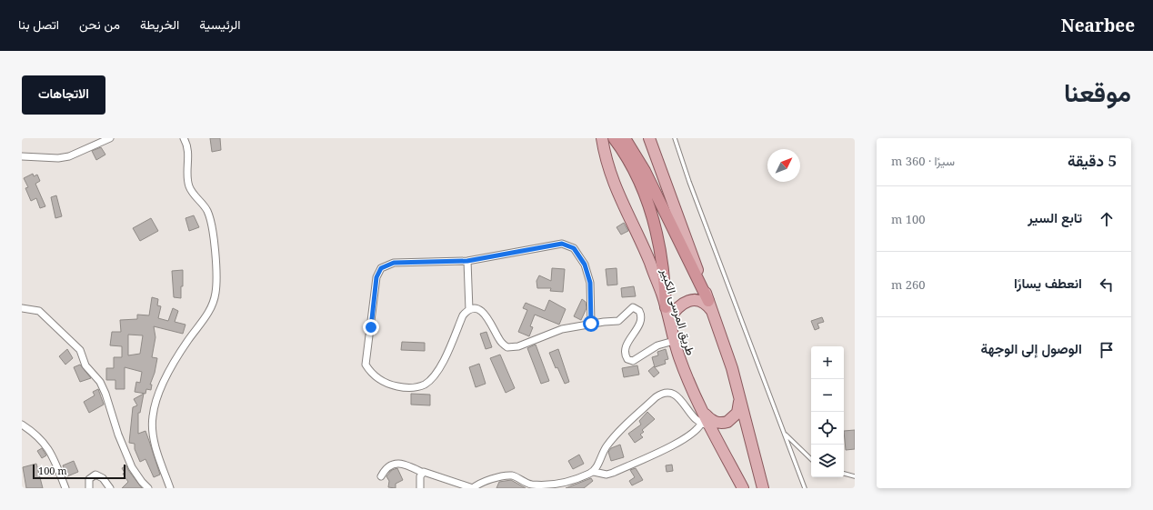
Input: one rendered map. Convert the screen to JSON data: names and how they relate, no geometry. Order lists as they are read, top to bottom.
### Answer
{
  "streets": {
    "main road": ["طريق المرسى الكبير"]
  },
  "scale_bar": "100 m",
  "north": "top right",
  "page": {
    "header": "Nearbee",
    "nav": [
      "الرئيسية",
      "الخريطة",
      "من نحن",
      "اتصل بنا"
    ],
    "title": "موقعنا",
    "buttons": "الاتجاهات",
    "heading": ["5 دقيقة", "سيرًا · 360 m"],
    "list": [
      ["تابع السير", "100 m"],
      ["انعطف يسارًا", "260 m"],
      "الوصول إلى الوجهة"
    ],
    "map_buttons": ["+", "−"],
    "scale": "100 m"
  }
}
